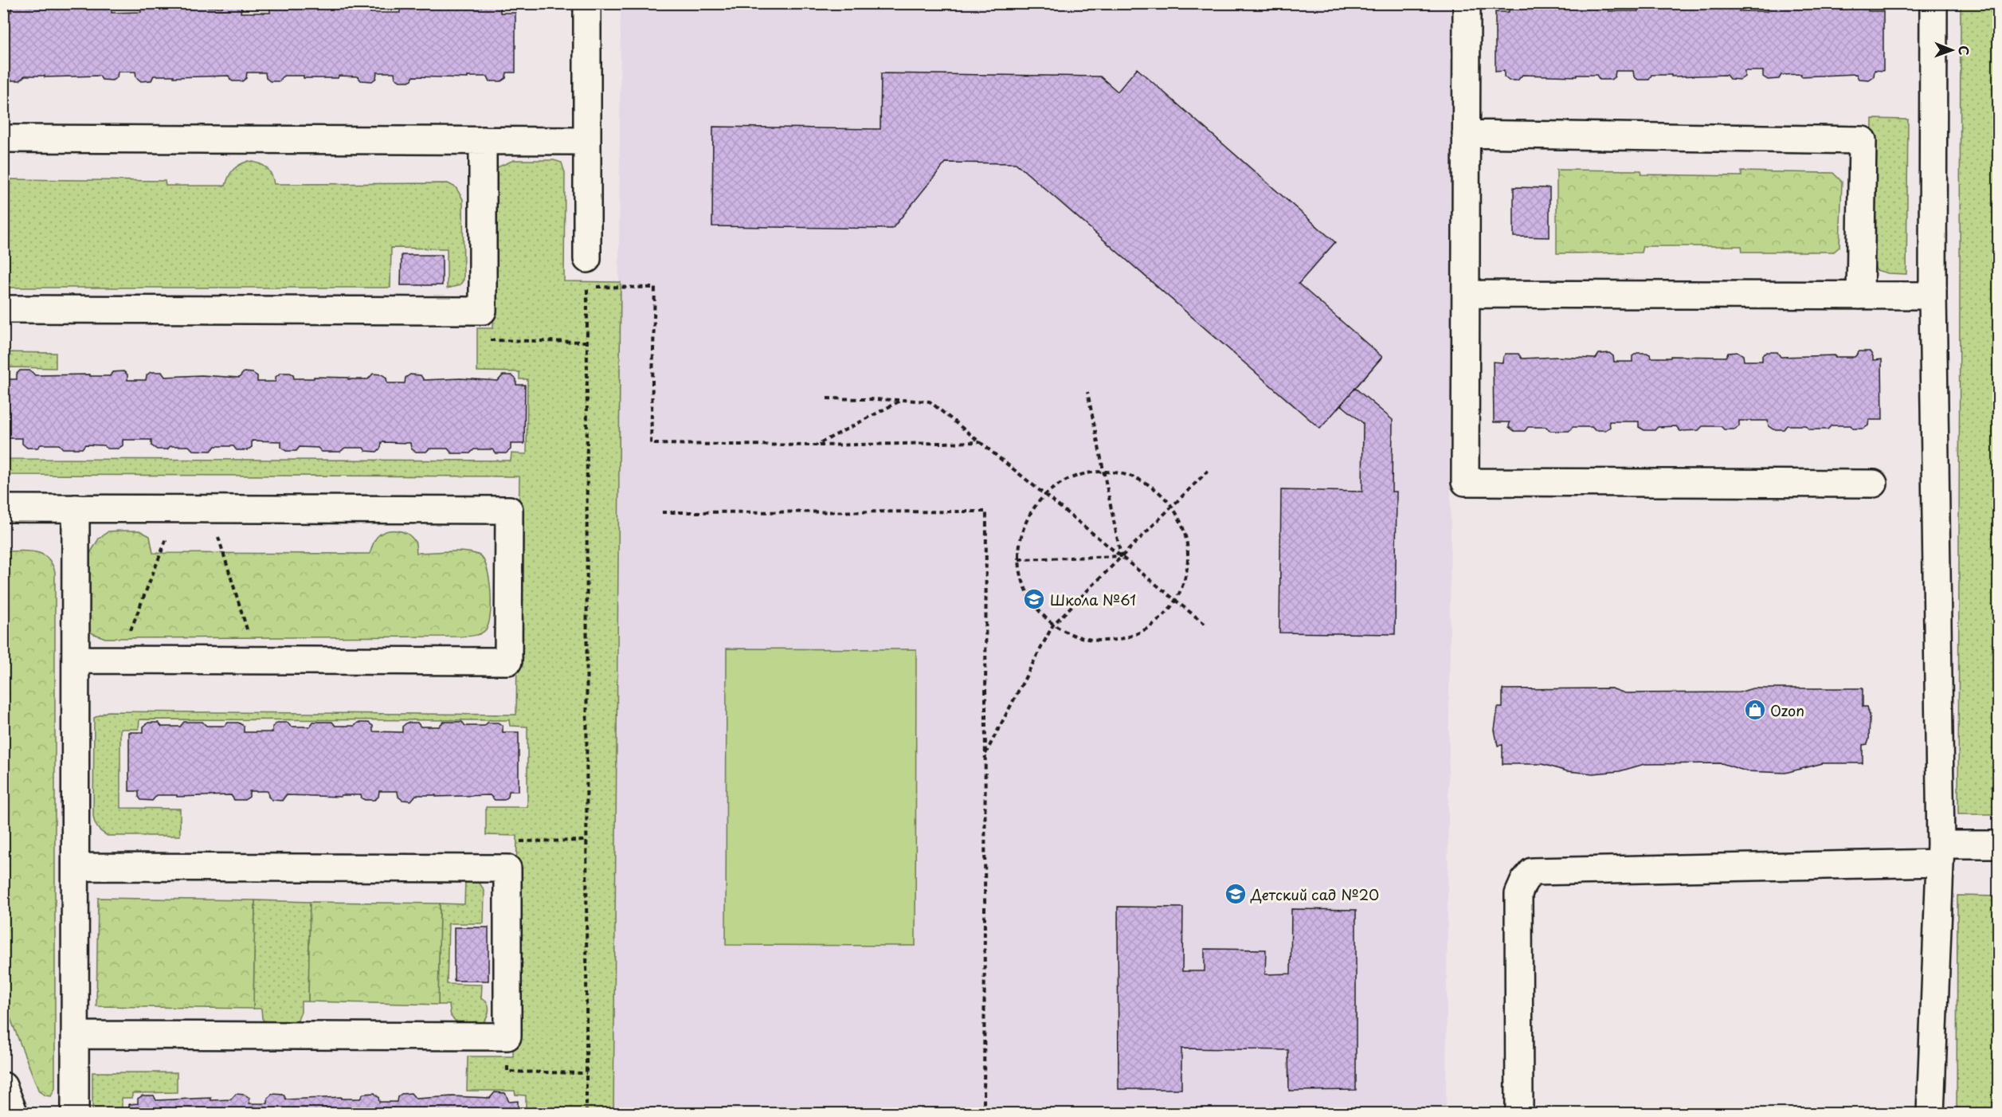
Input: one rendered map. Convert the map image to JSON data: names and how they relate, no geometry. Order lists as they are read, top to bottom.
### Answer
{
  "places": {
    "school or university": ["Школа №61", "Детский сад №20"],
    "shop": ["Ozon"]
  },
  "north": "right"
}
